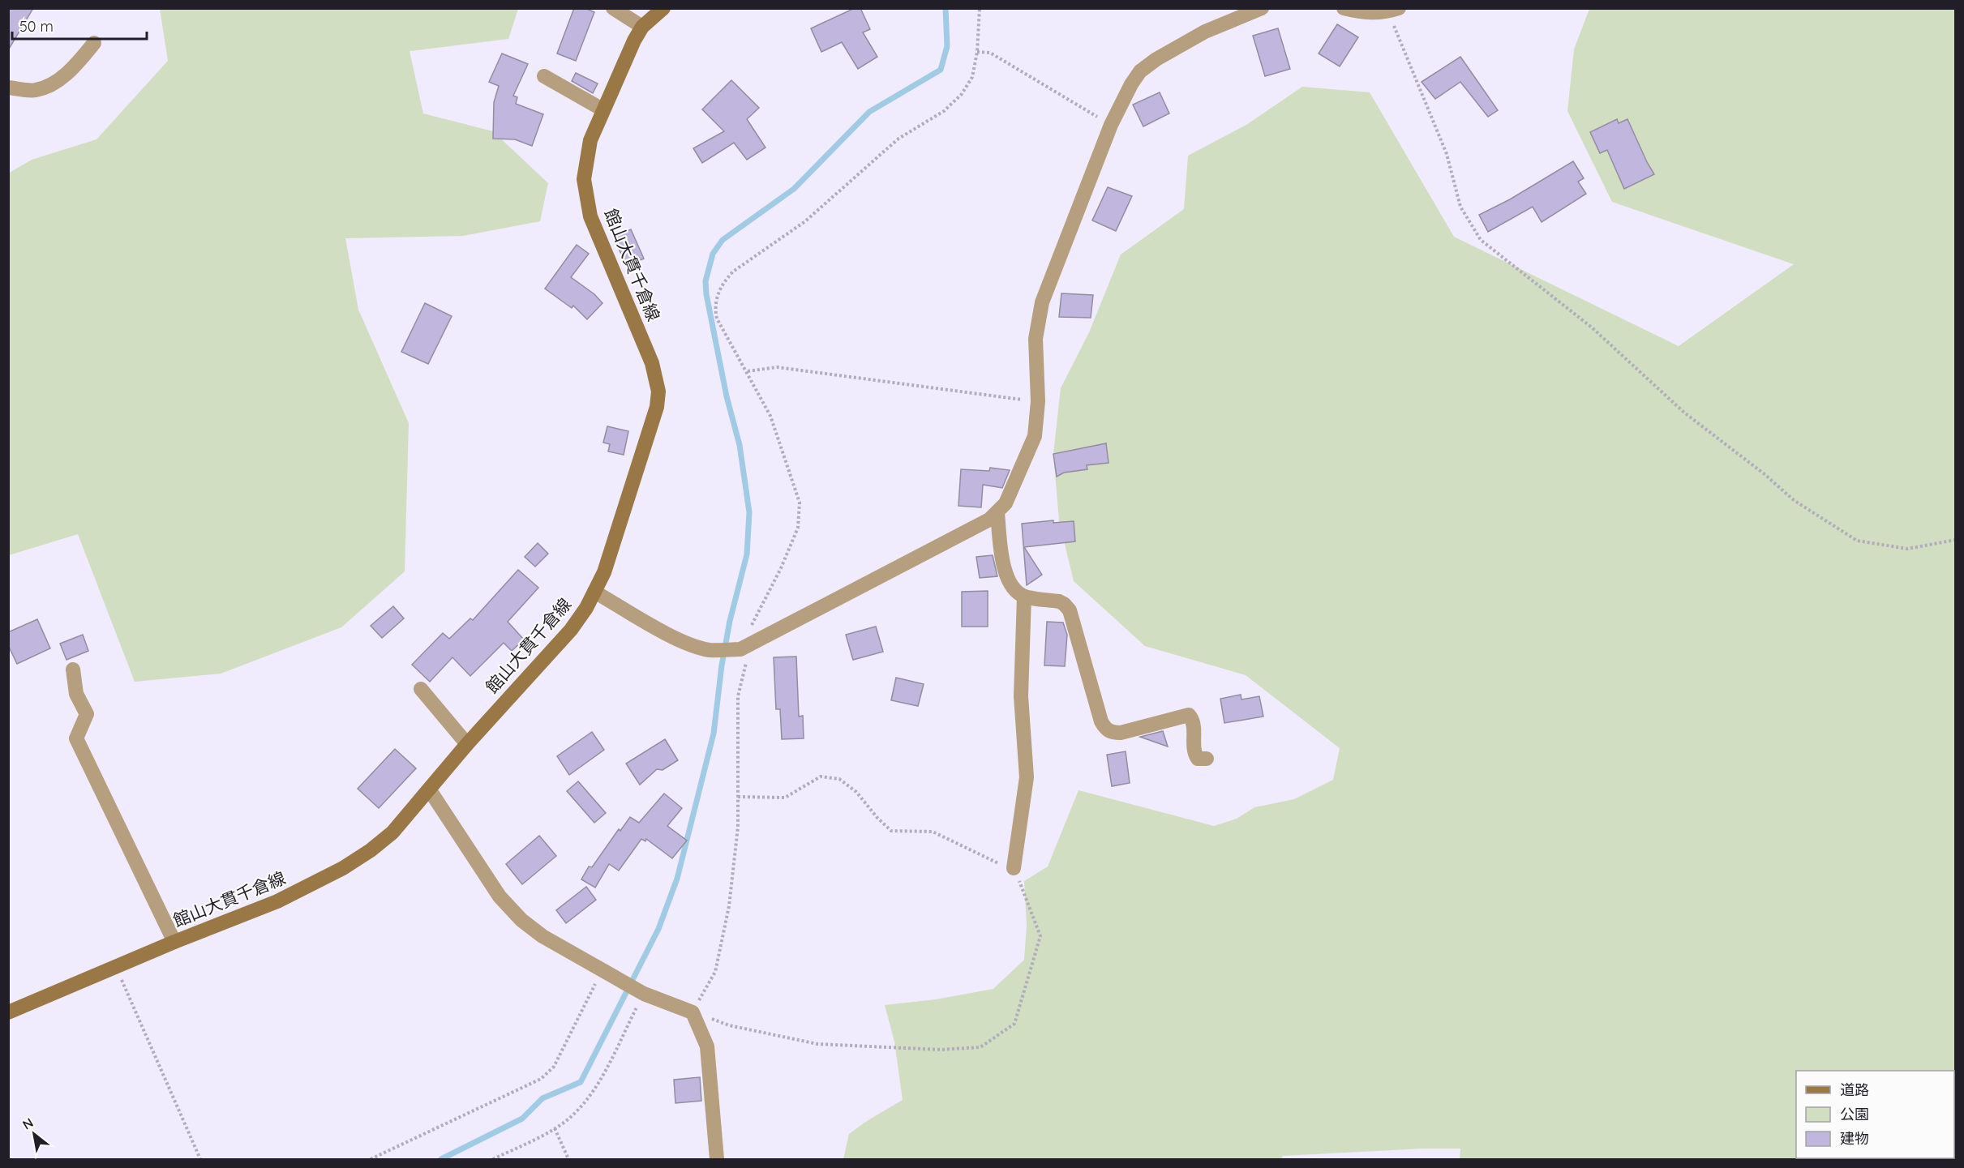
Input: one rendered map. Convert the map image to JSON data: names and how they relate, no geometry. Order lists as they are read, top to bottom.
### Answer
{
  "streets": {
    "main road": ["館山大貫千倉線"]
  },
  "legend": ["道路", "公園", "建物"],
  "scale_bar": "50 m",
  "north": "top left"
}
